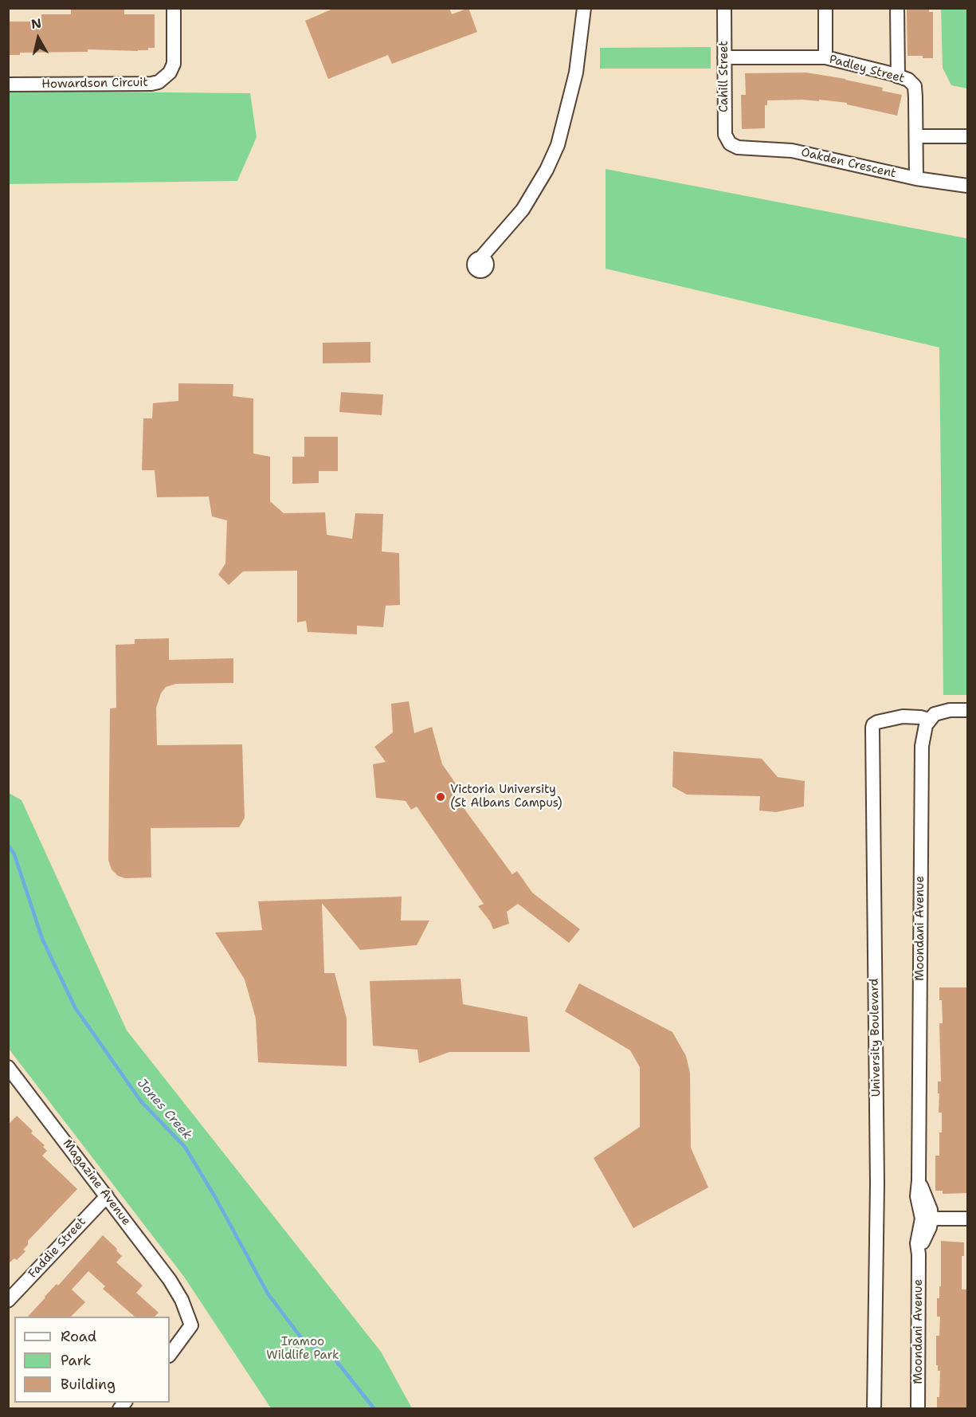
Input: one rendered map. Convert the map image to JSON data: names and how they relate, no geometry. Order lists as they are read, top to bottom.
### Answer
{
  "streets": {
    "street": [
      "Padley Street",
      "Cahill Street",
      "Howardson Circuit",
      "Oakden Crescent",
      "Moondani Avenue",
      "University Boulevard",
      "Magazine Avenue",
      "Faddie Street"
    ]
  },
  "crossings": [
    ["Padley Street", "Cahill Street"],
    ["Padley Street", "Oakden Crescent"],
    ["Cahill Street", "Oakden Crescent"],
    ["Moondani Avenue", "University Boulevard"],
    ["Magazine Avenue", "Faddie Street"]
  ],
  "water": ["Jones Creek"],
  "parks": ["Iramoo Wildlife Park"],
  "places": ["Victoria University (St Albans Campus)"],
  "legend": ["Road", "Park", "Building"],
  "north": "top"
}
